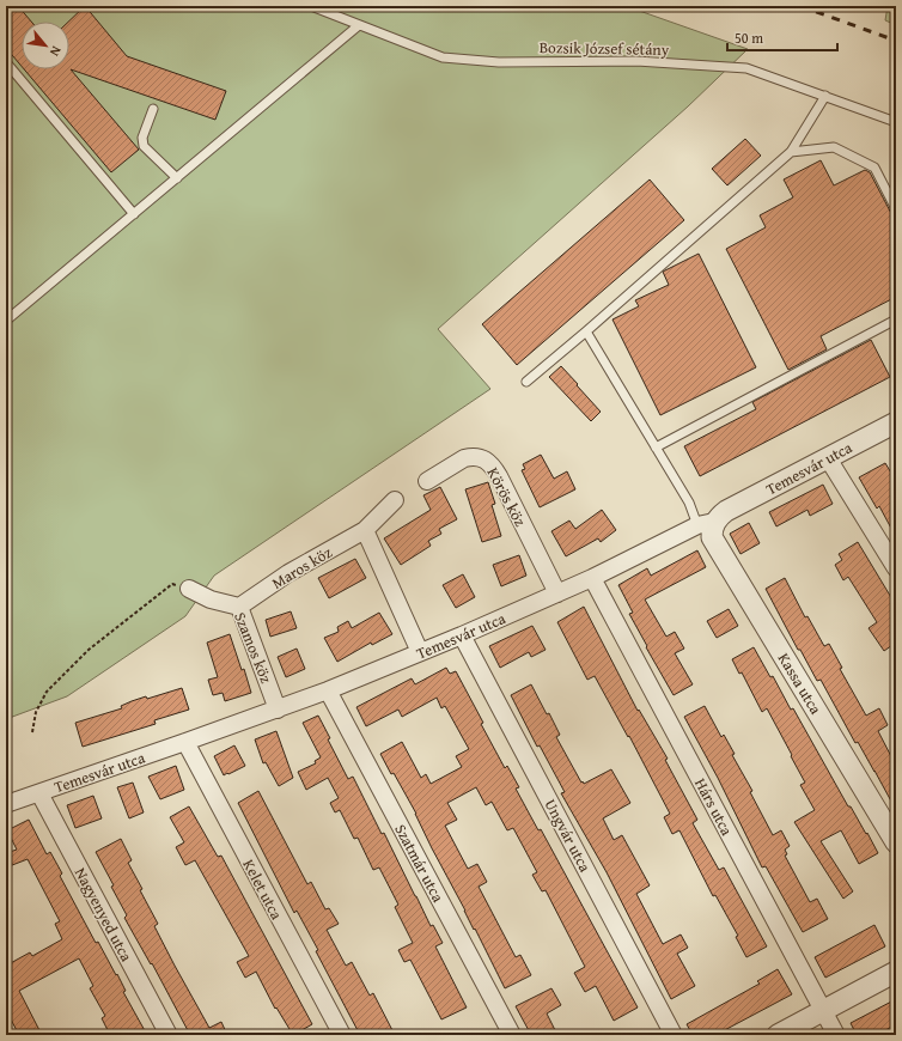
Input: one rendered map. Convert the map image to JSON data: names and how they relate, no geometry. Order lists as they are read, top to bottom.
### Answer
{
  "streets": {
    "street": [
      "Temesvár utca",
      "Körös köz",
      "Maros köz",
      "Szamos köz",
      "Kassa utca",
      "Hárs utca",
      "Ungvár utca",
      "Szatmár utca",
      "Kelet utca",
      "Nagyenyed utca"
    ],
    "lane": ["Bozsik József sétány"]
  },
  "crossings": [
    ["Temesvár utca", "Körös köz"],
    ["Temesvár utca", "Szamos köz"],
    ["Temesvár utca", "Kassa utca"],
    ["Temesvár utca", "Hárs utca"],
    ["Temesvár utca", "Ungvár utca"],
    ["Temesvár utca", "Szatmár utca"],
    ["Temesvár utca", "Kelet utca"],
    ["Temesvár utca", "Nagyenyed utca"],
    ["Maros köz", "Szamos köz"]
  ],
  "scale_bar": "50 m",
  "north": "bottom right"
}
